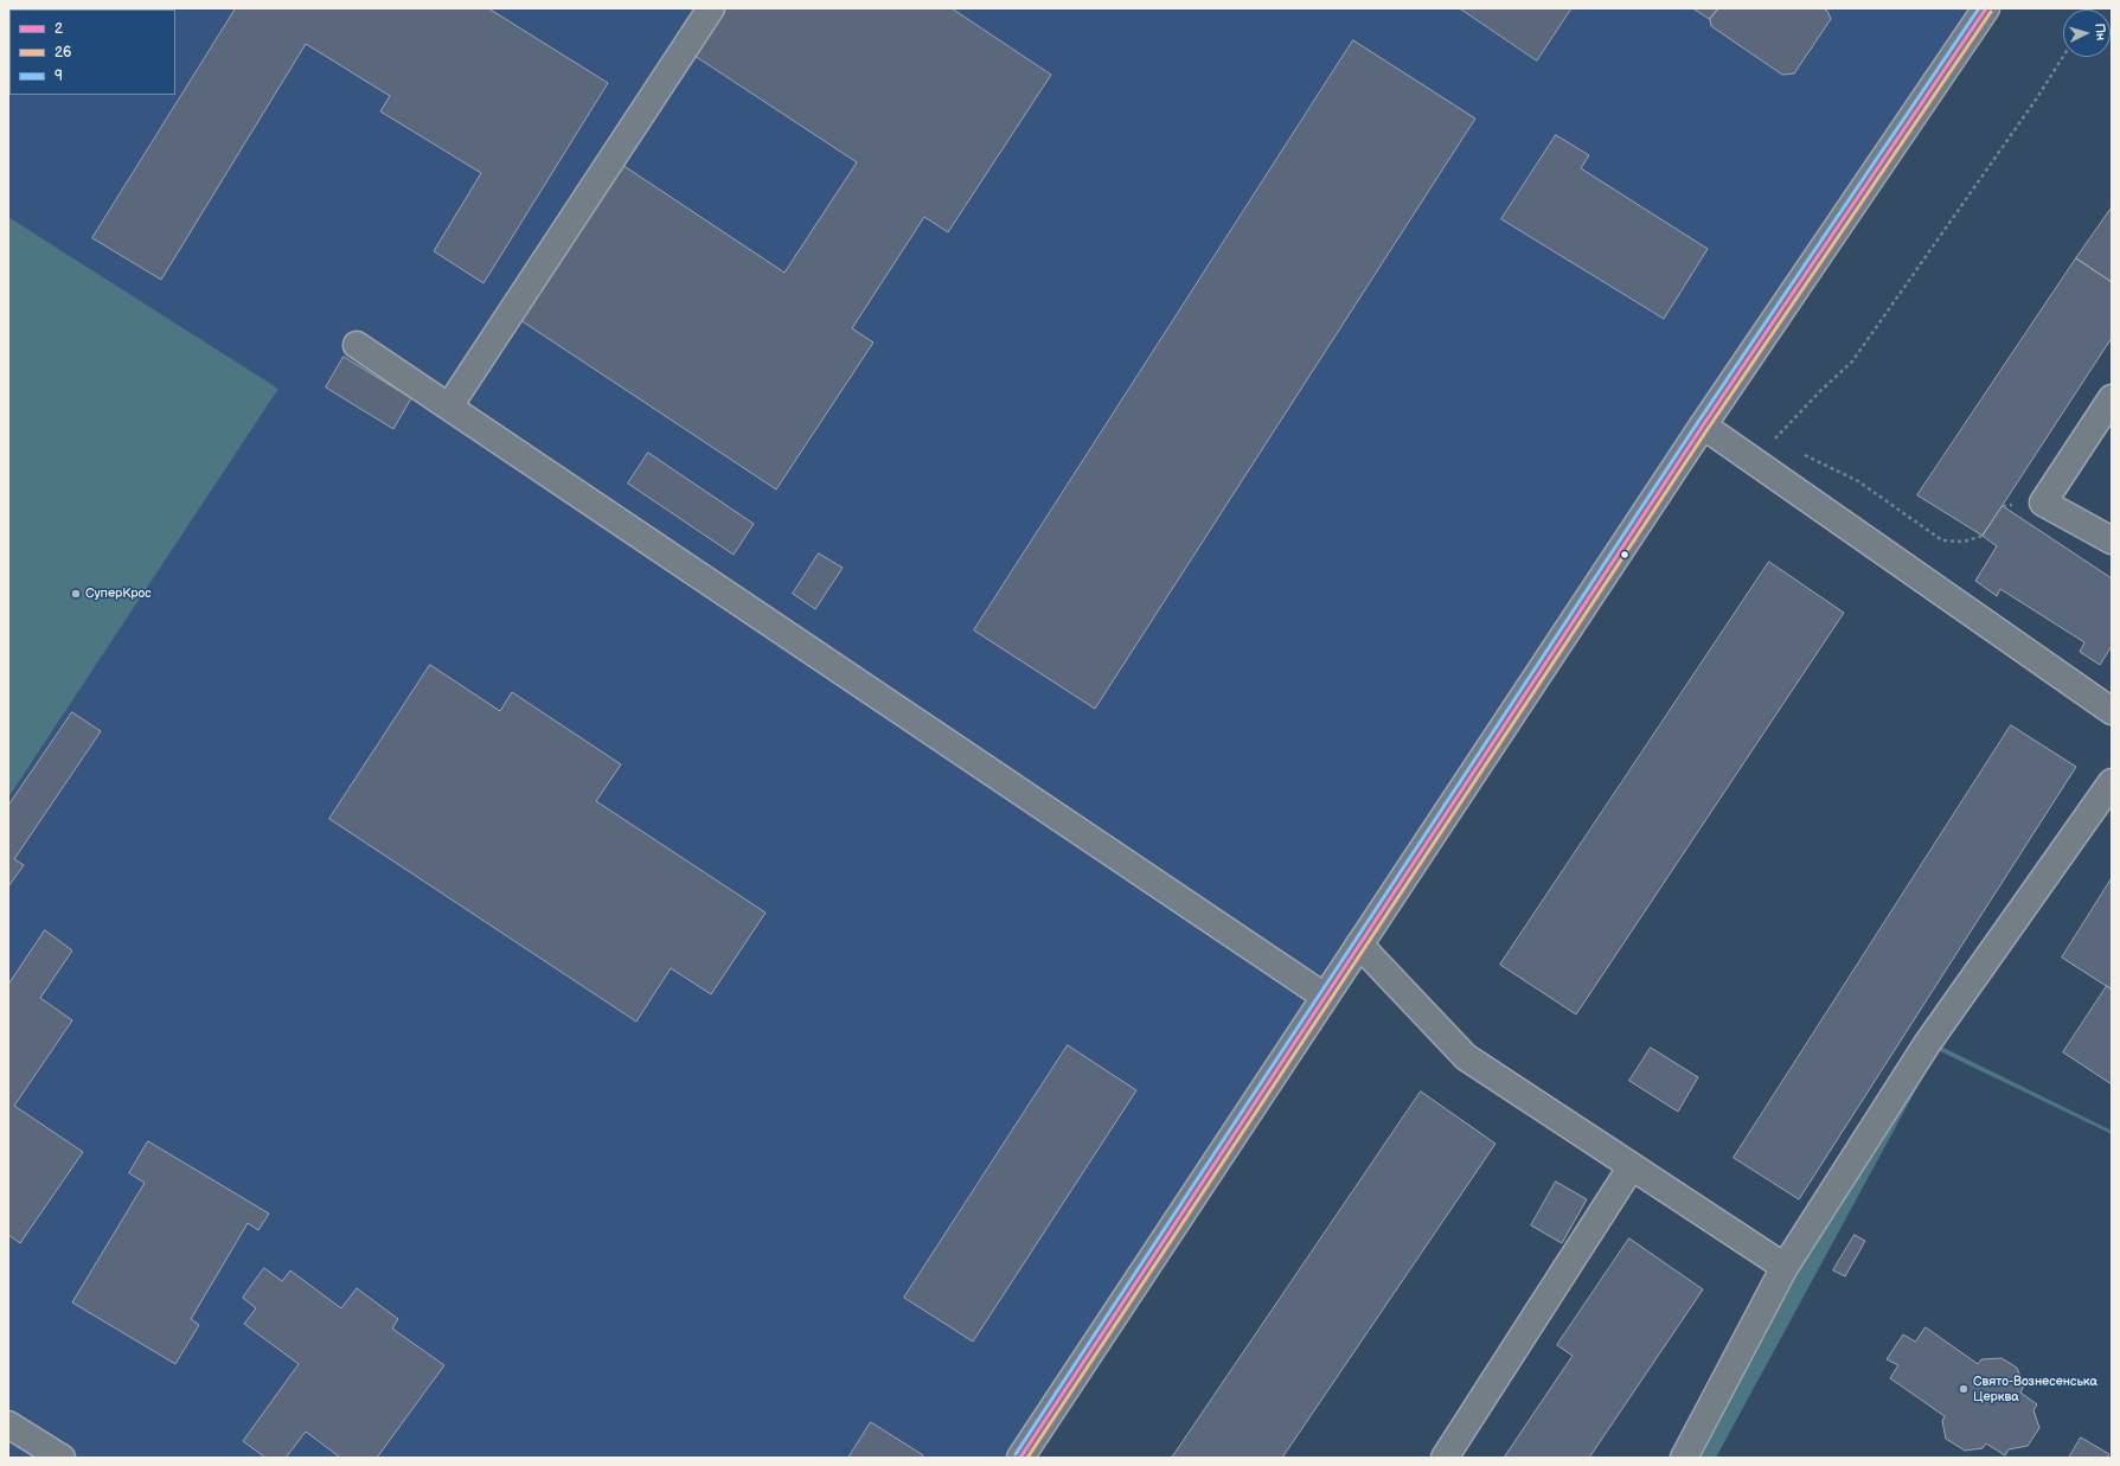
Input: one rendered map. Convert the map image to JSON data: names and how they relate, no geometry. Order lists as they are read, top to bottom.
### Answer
{
  "places": ["СуперКрос", "Свято-Вознесенська Церква"],
  "lines": ["transit line 2", "transit line 9", "transit line 26"],
  "legend": ["2", "26", "9"],
  "north": "right"
}
